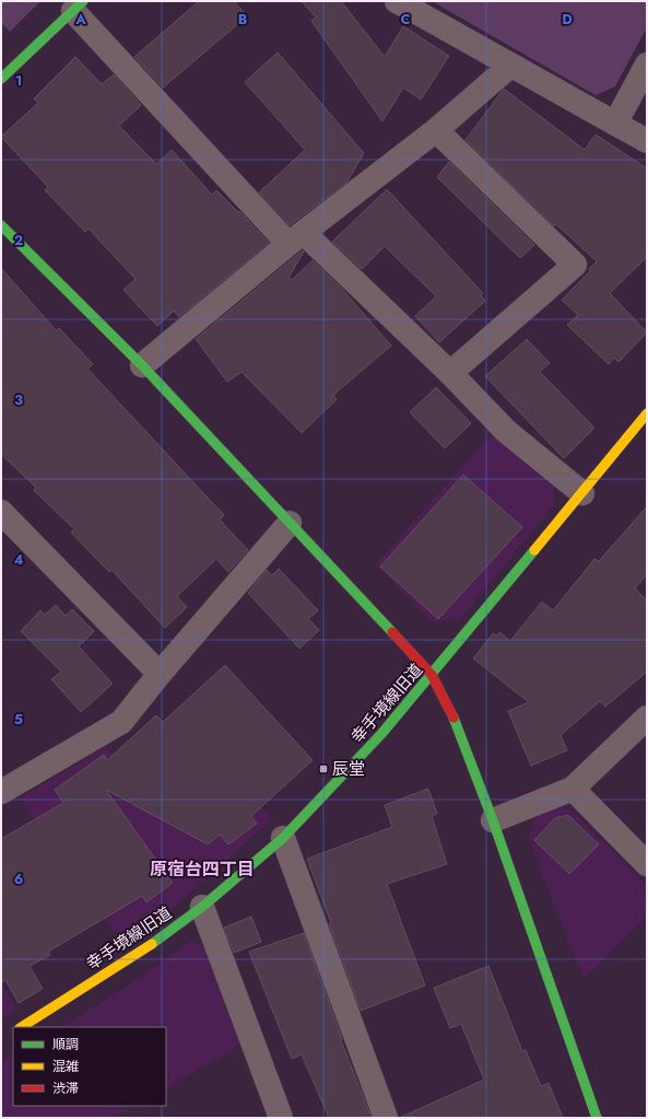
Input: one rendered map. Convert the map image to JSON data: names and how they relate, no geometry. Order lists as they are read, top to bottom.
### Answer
{
  "streets": {
    "street": ["幸手境線旧道"]
  },
  "districts": ["原宿台四丁目"],
  "places": {
    "transit": ["辰堂"]
  },
  "legend": ["順調", "混雑", "渋滞"],
  "grid": {
    "columns": [
      "A",
      "B",
      "C",
      "D"
    ],
    "rows": [
      "1",
      "2",
      "3",
      "4",
      "5",
      "6"
    ]
  }
}
